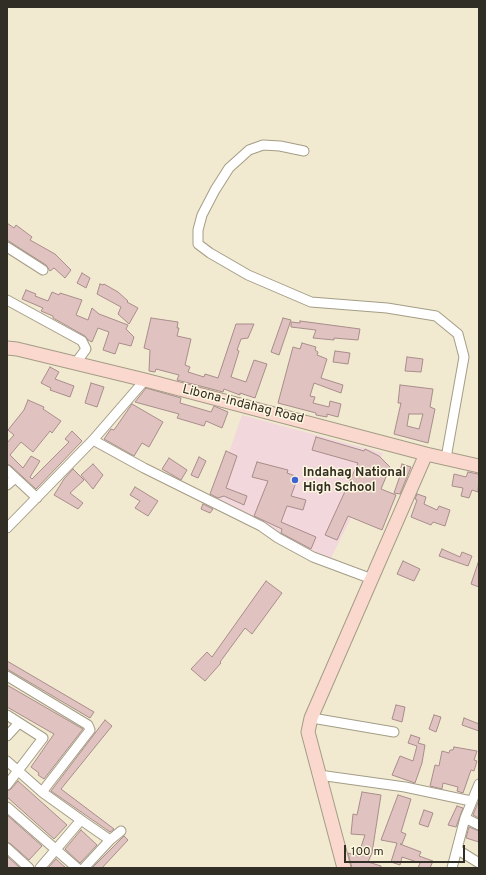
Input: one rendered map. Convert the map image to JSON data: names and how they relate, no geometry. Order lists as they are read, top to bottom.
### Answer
{
  "streets": {
    "main road": ["Libona-Indahag Road"]
  },
  "places": ["Indahag National High School"],
  "scale_bar": "100 m"
}
